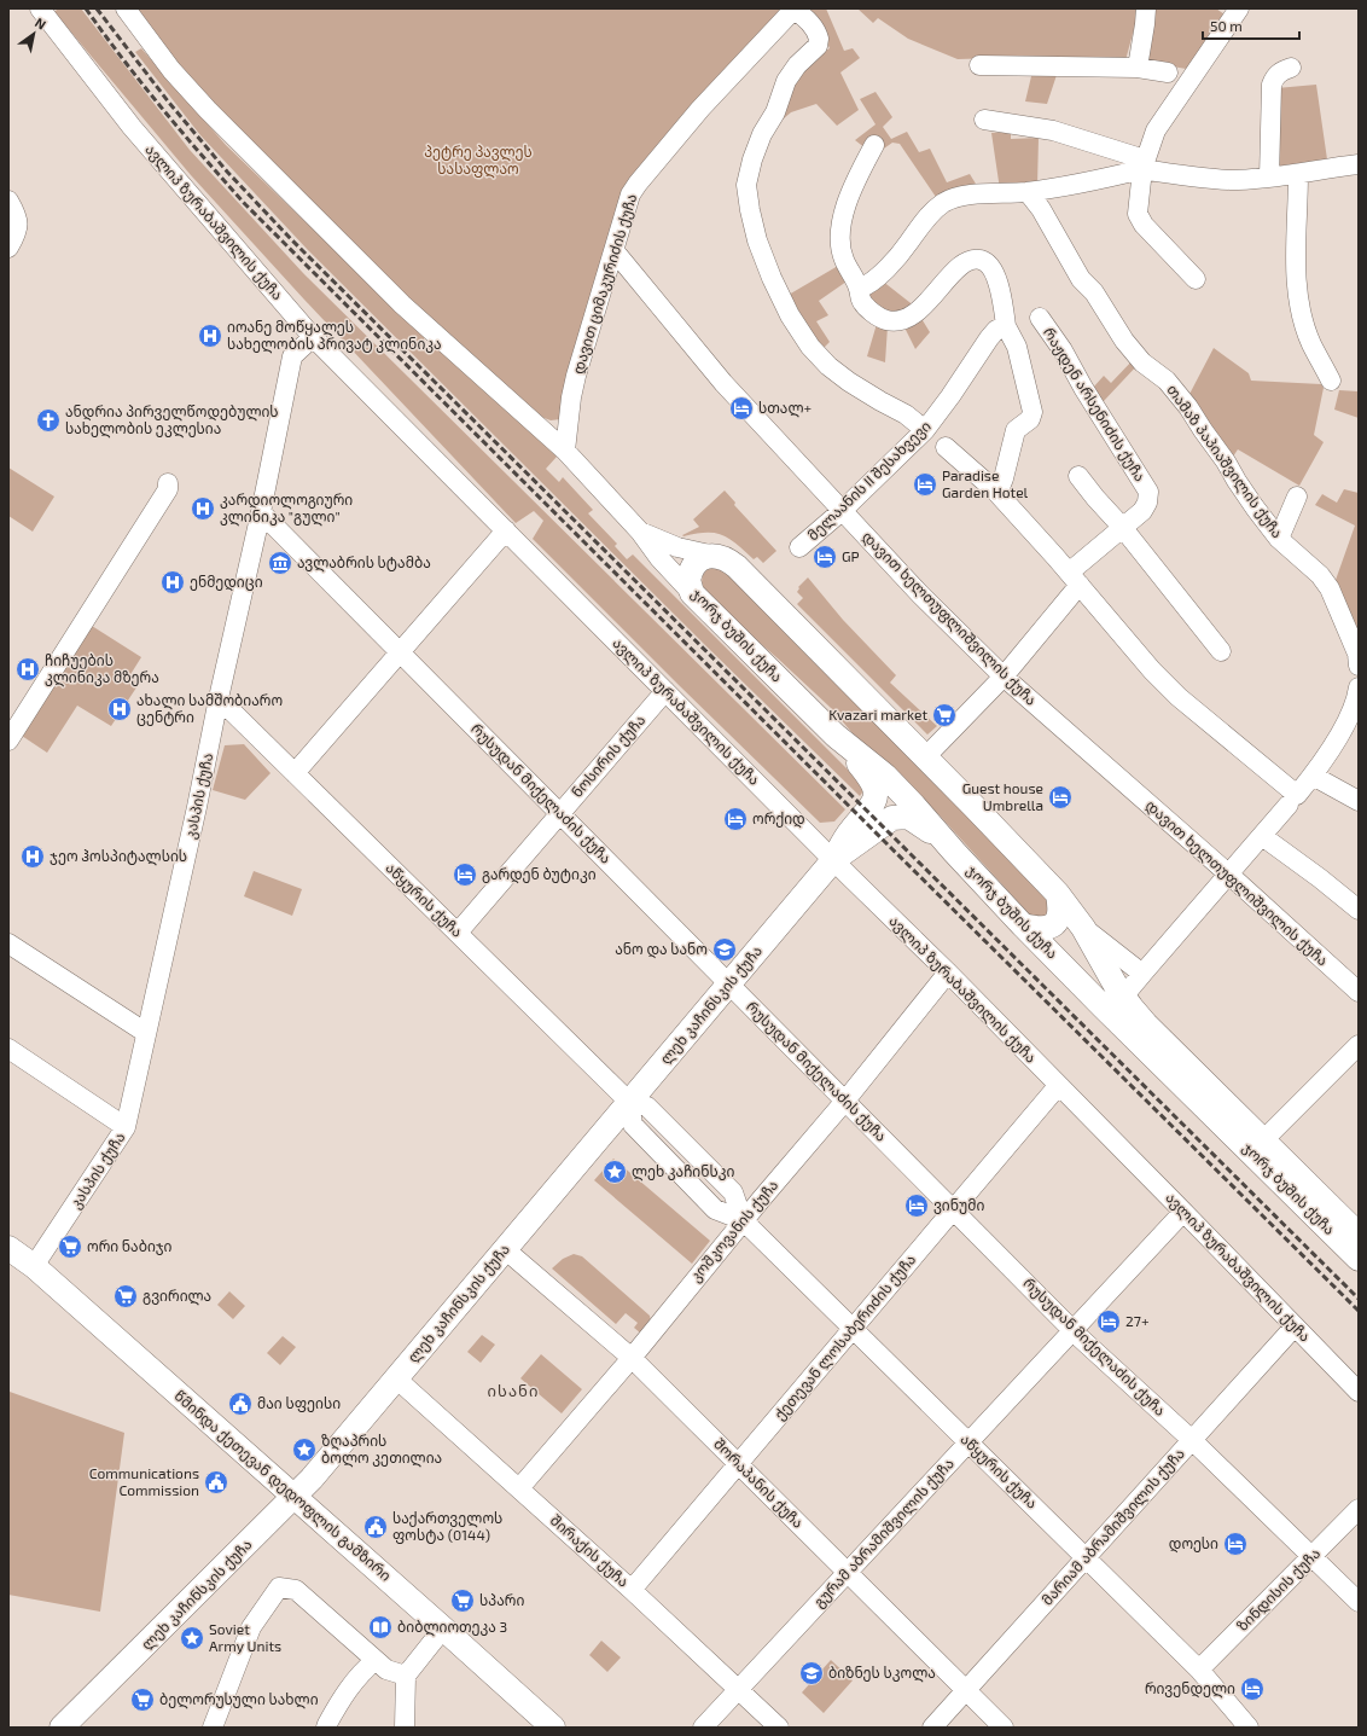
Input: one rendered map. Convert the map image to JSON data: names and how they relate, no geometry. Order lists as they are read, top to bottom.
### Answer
{
  "streets": {
    "main road": ["ჯორჯ ბუშის ქუჩა", "ლეხ კაჩინსკის ქუჩა", "წმინდა ქეთევან დედოფლის გამზირი"],
    "street": [
      "ავლიპ ზურაბაშვილის ქუჩა",
      "დავით ციმაკურიძის ქუჩა",
      "რაჟდენ არსენიძის ქუჩა",
      "თამაზ პაპიაშვილის ქუჩა",
      "მელაანის II შესახვევი",
      "დავით ხელთუფლიშვილის ქუჩა",
      "ნოსირის ქუჩა",
      "რუსუდან მიქელაძის ქუჩა",
      "კასპის ქუჩა",
      "აწყურის ქუჩა",
      "კოშკოვანის ქუჩა",
      "ქეთევან ლოსაბერიძის ქუჩა",
      "შორაპანის ქუჩა",
      "მარიამ აბრამიშვილის ქუჩა",
      "გურამ აბრამიშვილის ქუჩა",
      "შირაქის ქუჩა",
      "ზინდისის ქუჩა"
    ]
  },
  "crossings": [
    ["ავლიპ ზურაბაშვილის ქუჩა", "ნოსირის ქუჩა"],
    ["ავლიპ ზურაბაშვილის ქუჩა", "კასპის ქუჩა"],
    ["ავლიპ ზურაბაშვილის ქუჩა", "ლეხ კაჩინსკის ქუჩა"],
    ["ავლიპ ზურაბაშვილის ქუჩა", "კოშკოვანის ქუჩა"],
    ["ავლიპ ზურაბაშვილის ქუჩა", "ქეთევან ლოსაბერიძის ქუჩა"],
    ["ავლიპ ზურაბაშვილის ქუჩა", "მარიამ აბრამიშვილის ქუჩა"],
    ["ავლიპ ზურაბაშვილის ქუჩა", "გურამ აბრამიშვილის ქუჩა"],
    ["დავით ციმაკურიძის ქუჩა", "დავით ხელთუფლიშვილის ქუჩა"],
    ["რაჟდენ არსენიძის ქუჩა", "დავით ხელთუფლიშვილის ქუჩა"],
    ["რაჟდენ არსენიძის ქუჩა", "ჯორჯ ბუშის ქუჩა"],
    ["მელაანის II შესახვევი", "დავით ხელთუფლიშვილის ქუჩა"],
    ["ჯორჯ ბუშის ქუჩა", "ლეხ კაჩინსკის ქუჩა"],
    ["ნოსირის ქუჩა", "რუსუდან მიქელაძის ქუჩა"],
    ["ნოსირის ქუჩა", "აწყურის ქუჩა"],
    ["რუსუდან მიქელაძის ქუჩა", "კასპის ქუჩა"],
    ["რუსუდან მიქელაძის ქუჩა", "ლეხ კაჩინსკის ქუჩა"],
    ["რუსუდან მიქელაძის ქუჩა", "კოშკოვანის ქუჩა"],
    ["რუსუდან მიქელაძის ქუჩა", "ქეთევან ლოსაბერიძის ქუჩა"],
    ["რუსუდან მიქელაძის ქუჩა", "მარიამ აბრამიშვილის ქუჩა"],
    ["რუსუდან მიქელაძის ქუჩა", "გურამ აბრამიშვილის ქუჩა"],
    ["რუსუდან მიქელაძის ქუჩა", "ზინდისის ქუჩა"],
    ["კასპის ქუჩა", "აწყურის ქუჩა"],
    ["კასპის ქუჩა", "წმინდა ქეთევან დედოფლის გამზირი"],
    ["აწყურის ქუჩა", "ლეხ კაჩინსკის ქუჩა"],
    ["აწყურის ქუჩა", "კოშკოვანის ქუჩა"],
    ["აწყურის ქუჩა", "ქეთევან ლოსაბერიძის ქუჩა"],
    ["აწყურის ქუჩა", "მარიამ აბრამიშვილის ქუჩა"],
    ["აწყურის ქუჩა", "გურამ აბრამიშვილის ქუჩა"],
    ["აწყურის ქუჩა", "ზინდისის ქუჩა"],
    ["ლეხ კაჩინსკის ქუჩა", "შორაპანის ქუჩა"],
    ["ლეხ კაჩინსკის ქუჩა", "წმინდა ქეთევან დედოფლის გამზირი"],
    ["ლეხ კაჩინსკის ქუჩა", "შირაქის ქუჩა"],
    ["კოშკოვანის ქუჩა", "შორაპანის ქუჩა"],
    ["კოშკოვანის ქუჩა", "შირაქის ქუჩა"],
    ["ქეთევან ლოსაბერიძის ქუჩა", "შორაპანის ქუჩა"],
    ["ქეთევან ლოსაბერიძის ქუჩა", "შირაქის ქუჩა"],
    ["შორაპანის ქუჩა", "მარიამ აბრამიშვილის ქუჩა"],
    ["შორაპანის ქუჩა", "გურამ აბრამიშვილის ქუჩა"],
    ["გურამ აბრამიშვილის ქუჩა", "შირაქის ქუჩა"]
  ],
  "districts": ["ისანი"],
  "parks": ["პეტრე პავლეს სასაფლაო"],
  "places": {
    "hospital": [
      "იოანე მოწყალეს სახელობის პრივატ კლინიკა",
      "კარდიოლოგიური კლინიკა \"გული\"",
      "ენმედიცი",
      "ჩიჩუების კლინიკა მზერა",
      "ახალი სამშობიარო ცენტრი",
      "ჯეო ჰოსპიტალსის"
    ],
    "hotel": [
      "სთალ+",
      "Paradise Garden Hotel",
      "GP",
      "Guest house Umbrella",
      "ორქიდ",
      "გარდენ ბუტიკი",
      "ვინუმი",
      "27+",
      "დოესი",
      "რივენდელი"
    ],
    "church": ["ანდრია პირველწოდებულის სახელობის ეკლესია"],
    "museum": ["ავლაბრის სტამბა"],
    "supermarket": [
      "Kvazari market",
      "ორი ნაბიჯი",
      "გვირილა",
      "სპარი",
      "ბელორუსული სახლი"
    ],
    "school or university": ["ანო და სანო", "ბიზნეს სკოლა"],
    "place": ["ლეხ კაჩინსკი", "ზღაპრის ბოლო კეთილია", "Soviet Army Units"],
    "public building": ["მაი სფეისი", "Communications Commission", "საქართველოს ფოსტა (0144)"],
    "library": ["ბიბლიოთეკა 3"]
  },
  "scale_bar": "50 m",
  "north": "top right"
}
